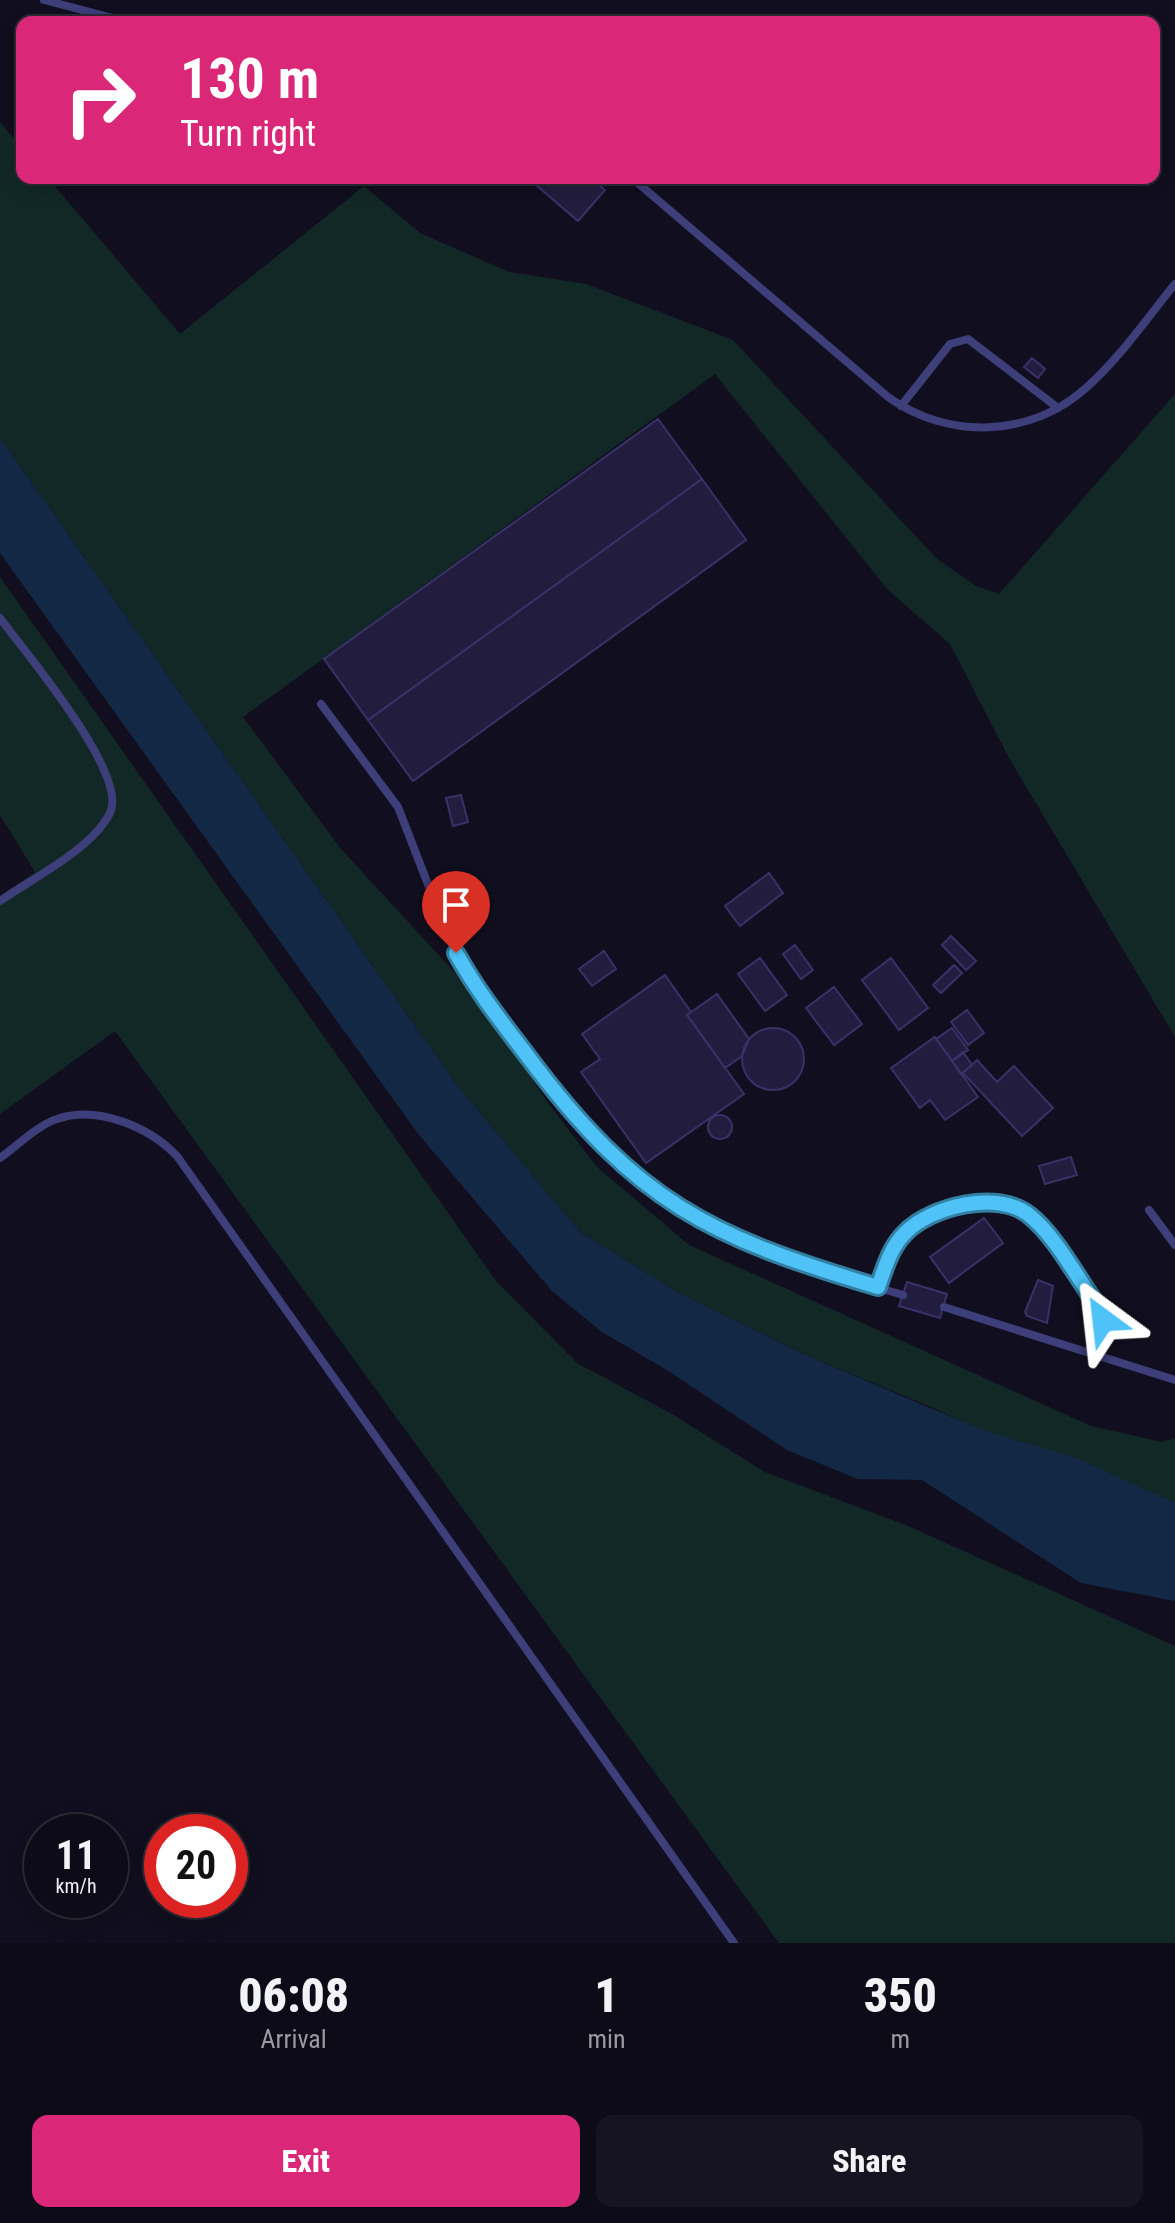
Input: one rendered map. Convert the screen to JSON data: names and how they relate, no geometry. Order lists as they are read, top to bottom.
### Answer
{
  "page": {
    "turn": ["130 m", "Turn right"],
    "speed": "11 km/h",
    "limit": "20",
    "eta": [
      "06:08",
      "Arrival",
      "1",
      "min",
      "350",
      "m"
    ],
    "buttons": ["Exit", "Share"]
  }
}
